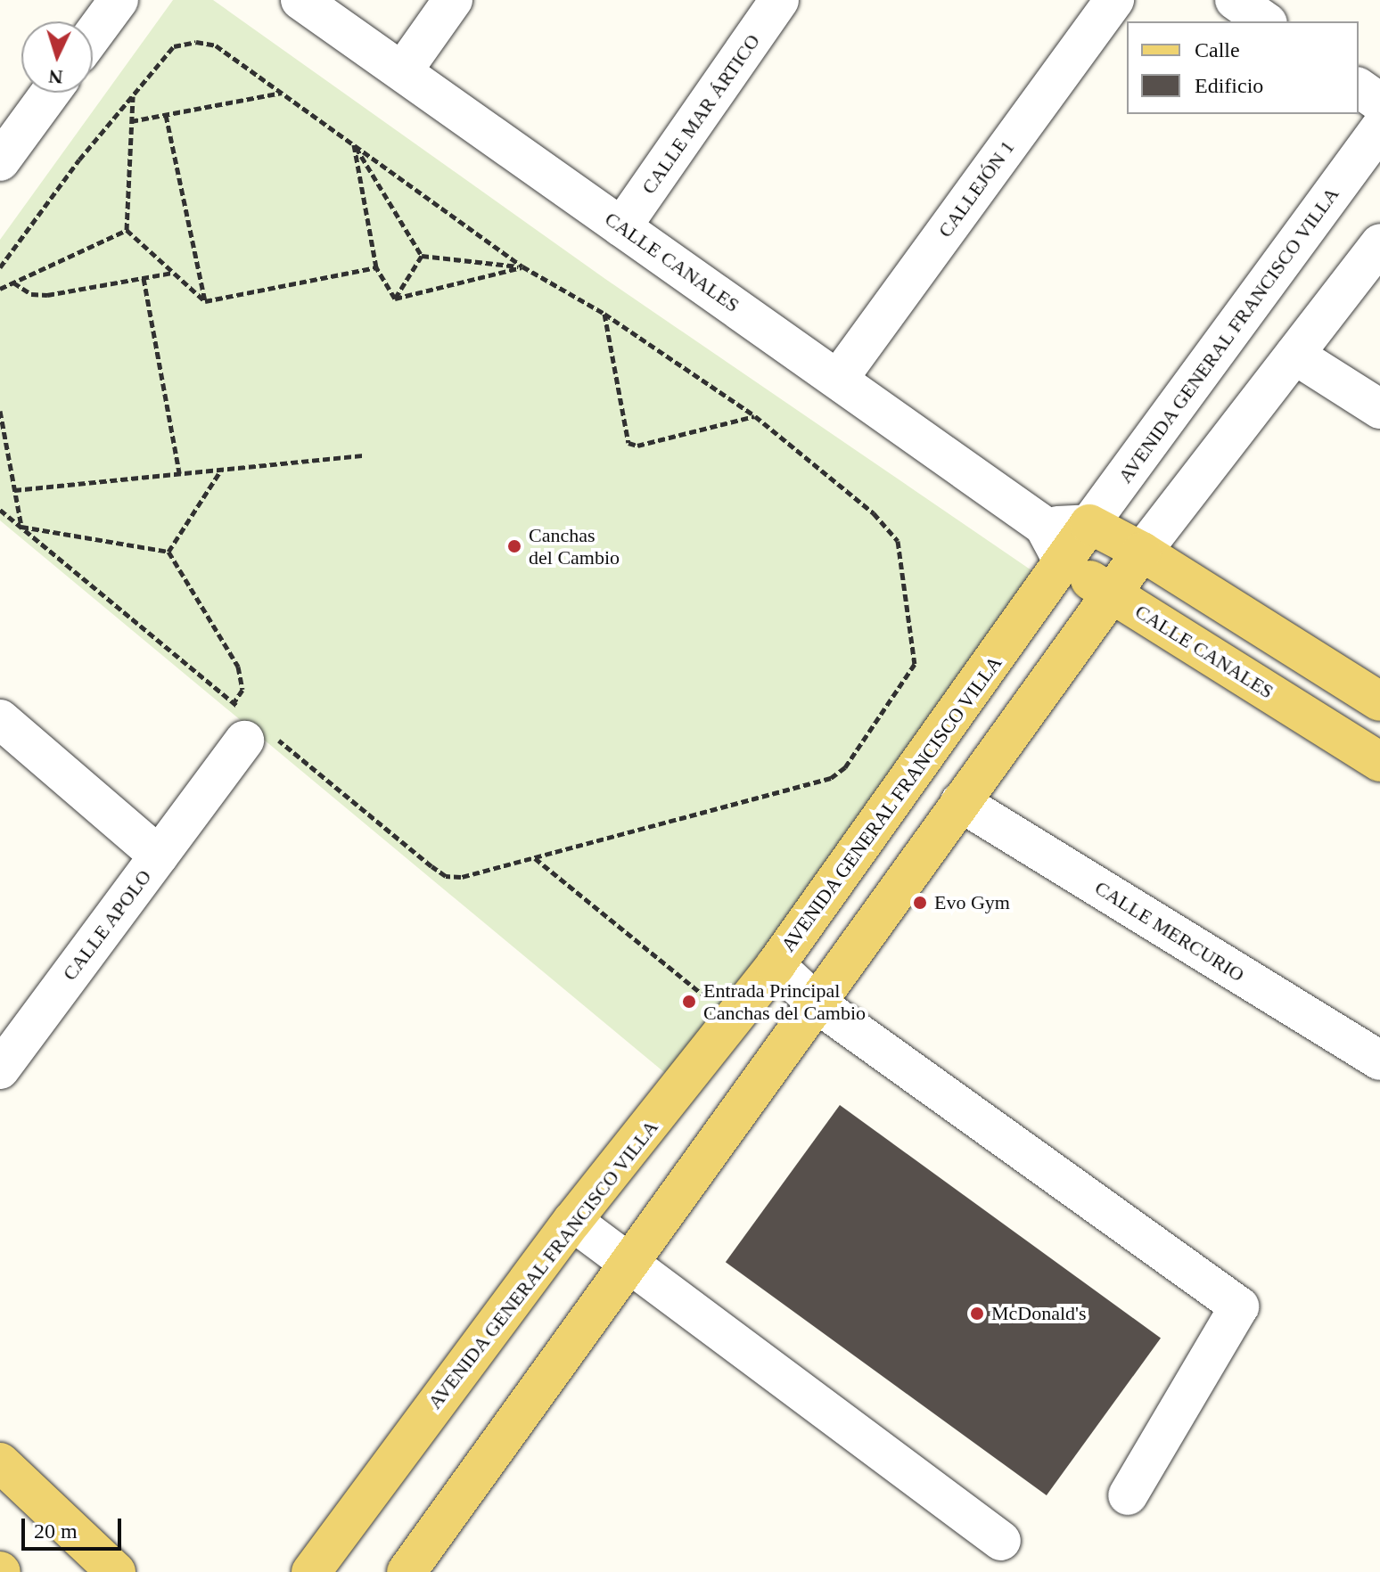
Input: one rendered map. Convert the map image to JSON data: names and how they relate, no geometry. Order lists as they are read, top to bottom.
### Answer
{
  "streets": {
    "main road": ["CALLE CANALES", "AVENIDA GENERAL FRANCISCO VILLA"],
    "street": [
      "CALLE MAR ÁRTICO",
      "CALLEJÓN 1",
      "CALLE APOLO",
      "CALLE MERCURIO"
    ]
  },
  "crossings": [
    ["CALLE MAR ÁRTICO", "CALLE CANALES"],
    ["CALLEJÓN 1", "CALLE CANALES"],
    ["CALLE CANALES", "AVENIDA GENERAL FRANCISCO VILLA"]
  ],
  "places": [
    "Canchas del Cambio",
    "Evo Gym",
    "Entrada Principal Canchas del Cambio",
    "McDonald's"
  ],
  "legend": ["Calle", "Edificio"],
  "scale_bar": "20 m",
  "north": "bottom"
}
